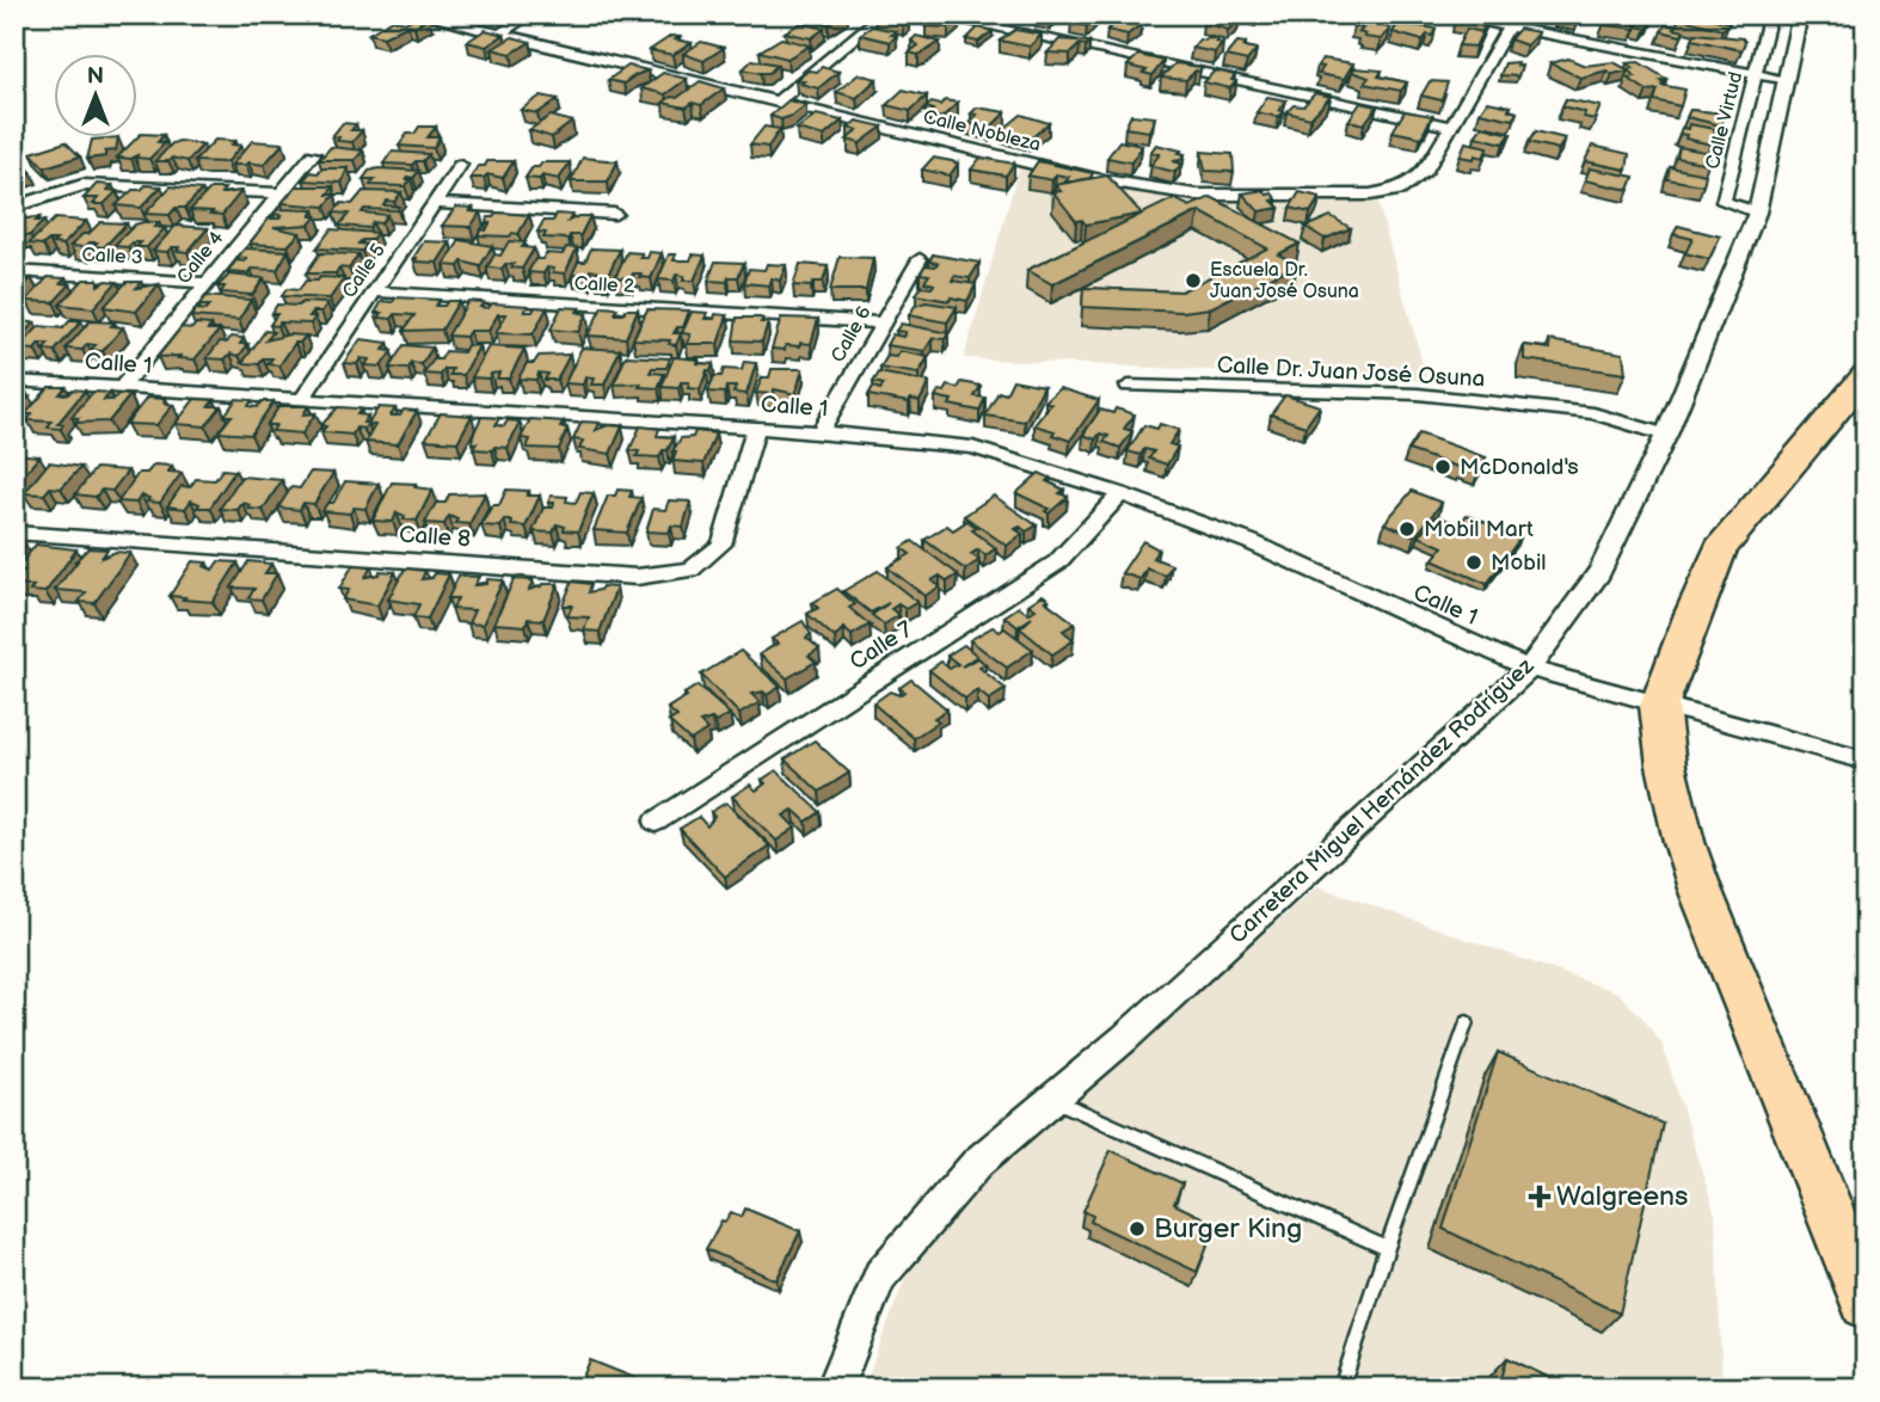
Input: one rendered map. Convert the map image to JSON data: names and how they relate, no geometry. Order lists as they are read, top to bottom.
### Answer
{
  "streets": {
    "street": [
      "Calle Virtud",
      "Calle Nobleza",
      "Calle 3",
      "Calle 4",
      "Calle 5",
      "Calle 2",
      "Calle 6",
      "Calle 1",
      "Calle Dr. Juan José Osuna",
      "Calle 8",
      "Calle 7",
      "Carretera Miguel Hernández Rodríguez"
    ]
  },
  "crossings": [
    ["Calle Virtud", "Carretera Miguel Hernández Rodríguez"],
    ["Calle 3", "Calle 4"],
    ["Calle 4", "Calle 1"],
    ["Calle 5", "Calle 2"],
    ["Calle 5", "Calle 1"],
    ["Calle 2", "Calle 6"],
    ["Calle 6", "Calle 1"],
    ["Calle 1", "Calle 8"],
    ["Calle 1", "Calle 7"],
    ["Calle 1", "Carretera Miguel Hernández Rodríguez"],
    ["Calle Dr. Juan José Osuna", "Carretera Miguel Hernández Rodríguez"]
  ],
  "places": {
    "other": [
      "Escuela Dr. Juan José Osuna",
      "McDonald's",
      "Mobil Mart",
      "Mobil",
      "Burger King"
    ],
    "health": ["Walgreens"]
  },
  "north": "top"
}
